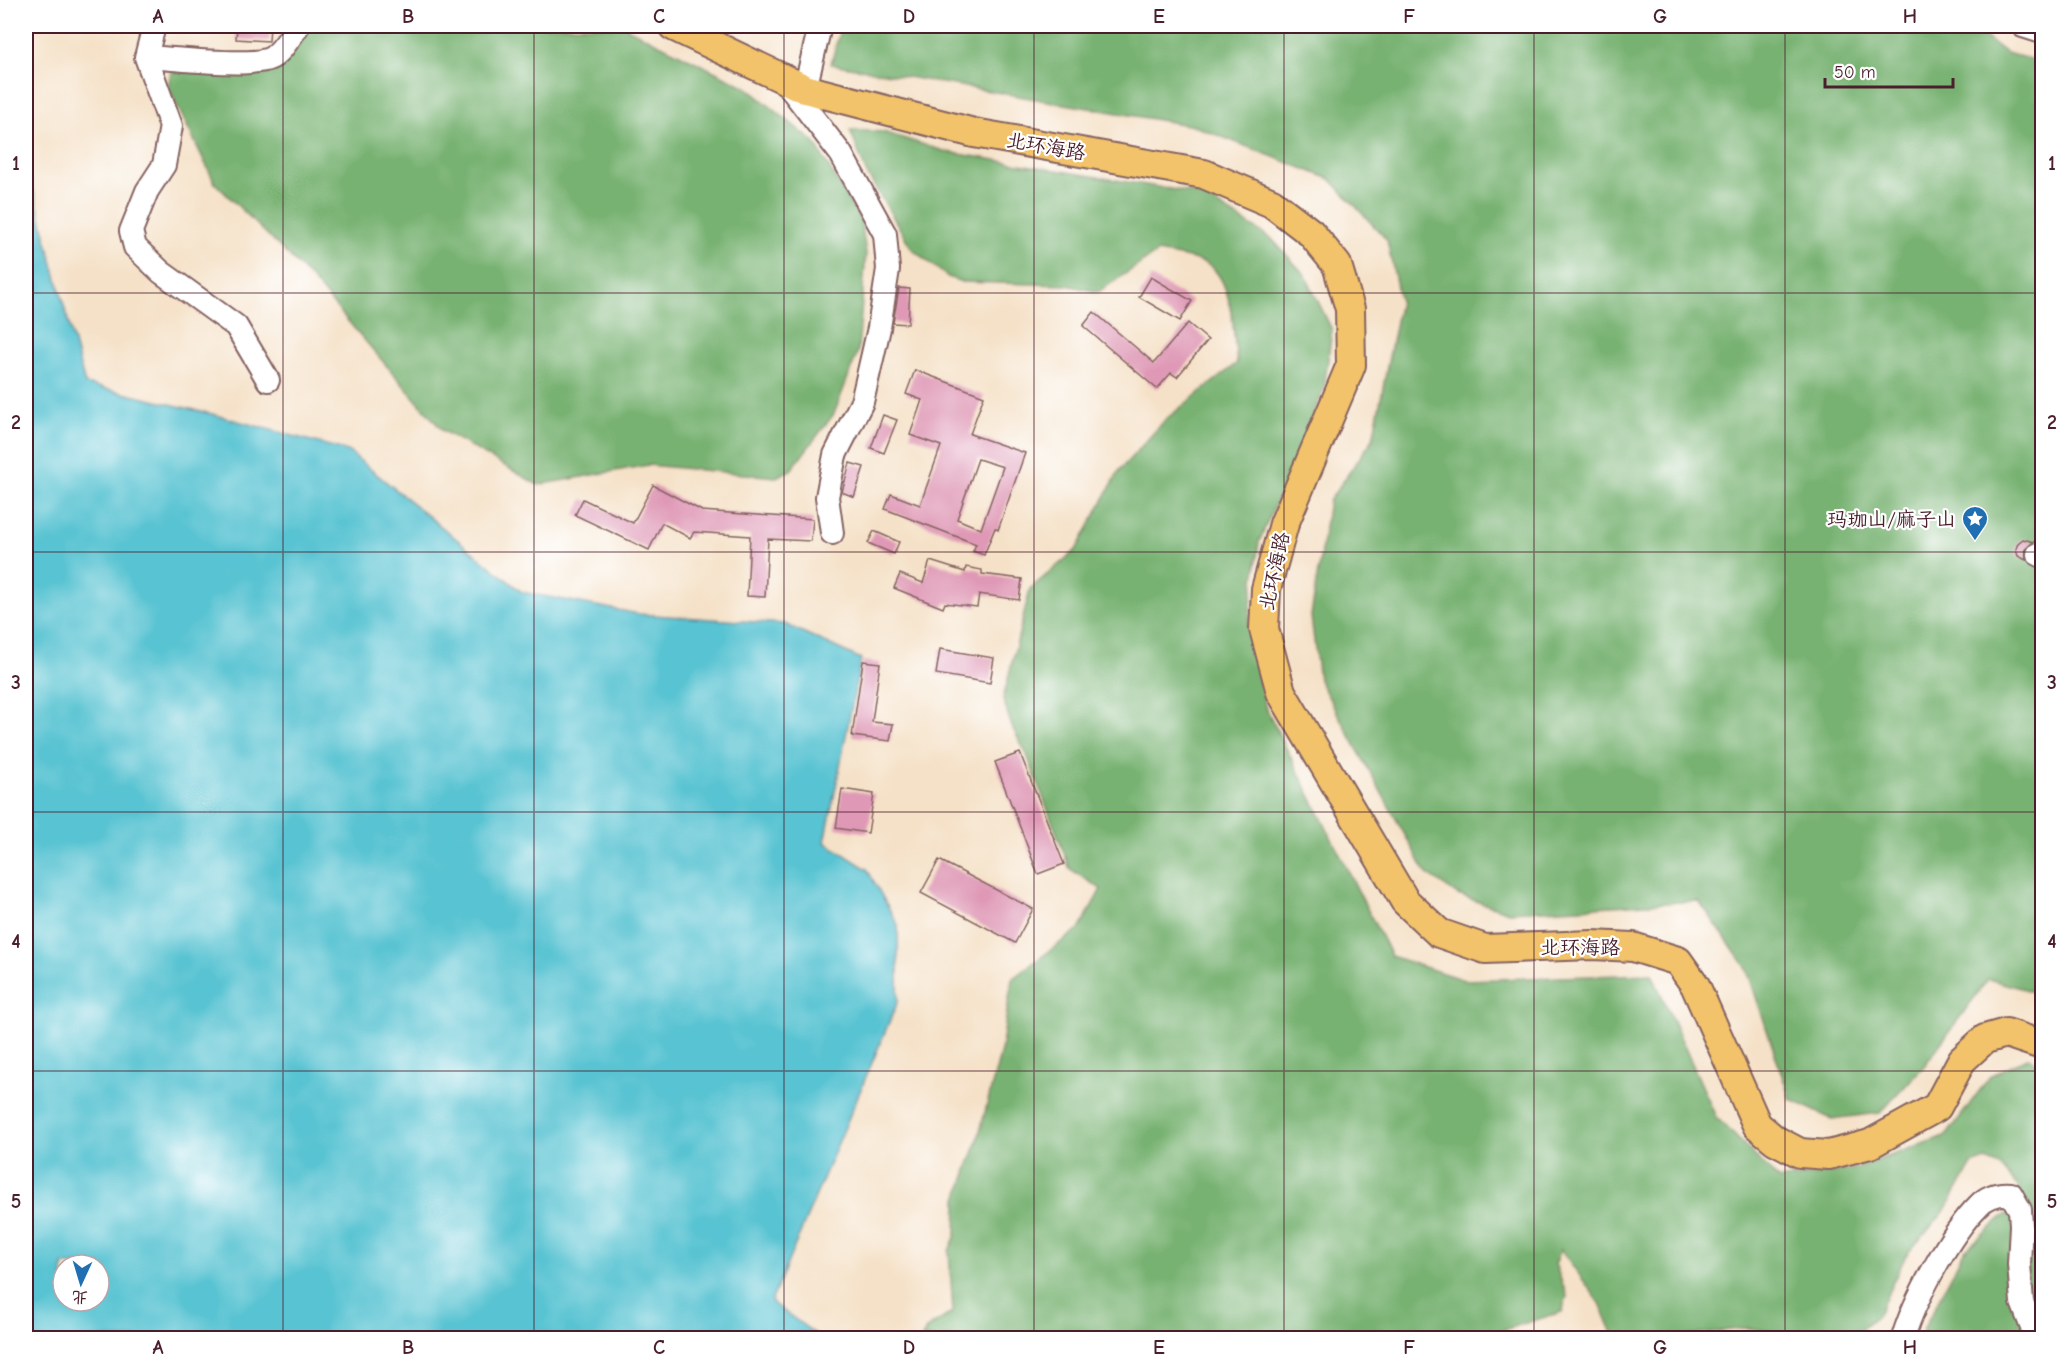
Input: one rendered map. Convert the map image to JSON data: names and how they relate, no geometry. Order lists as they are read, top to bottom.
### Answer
{
  "streets": {
    "main road": ["北环海路"]
  },
  "places": {
    "place": ["玛珈山/麻子山"]
  },
  "scale_bar": "50 m",
  "north": "bottom",
  "grid": {
    "columns": [
      "A",
      "B",
      "C",
      "D",
      "E",
      "F",
      "G",
      "H"
    ],
    "rows": [
      "1",
      "2",
      "3",
      "4",
      "5"
    ]
  }
}
